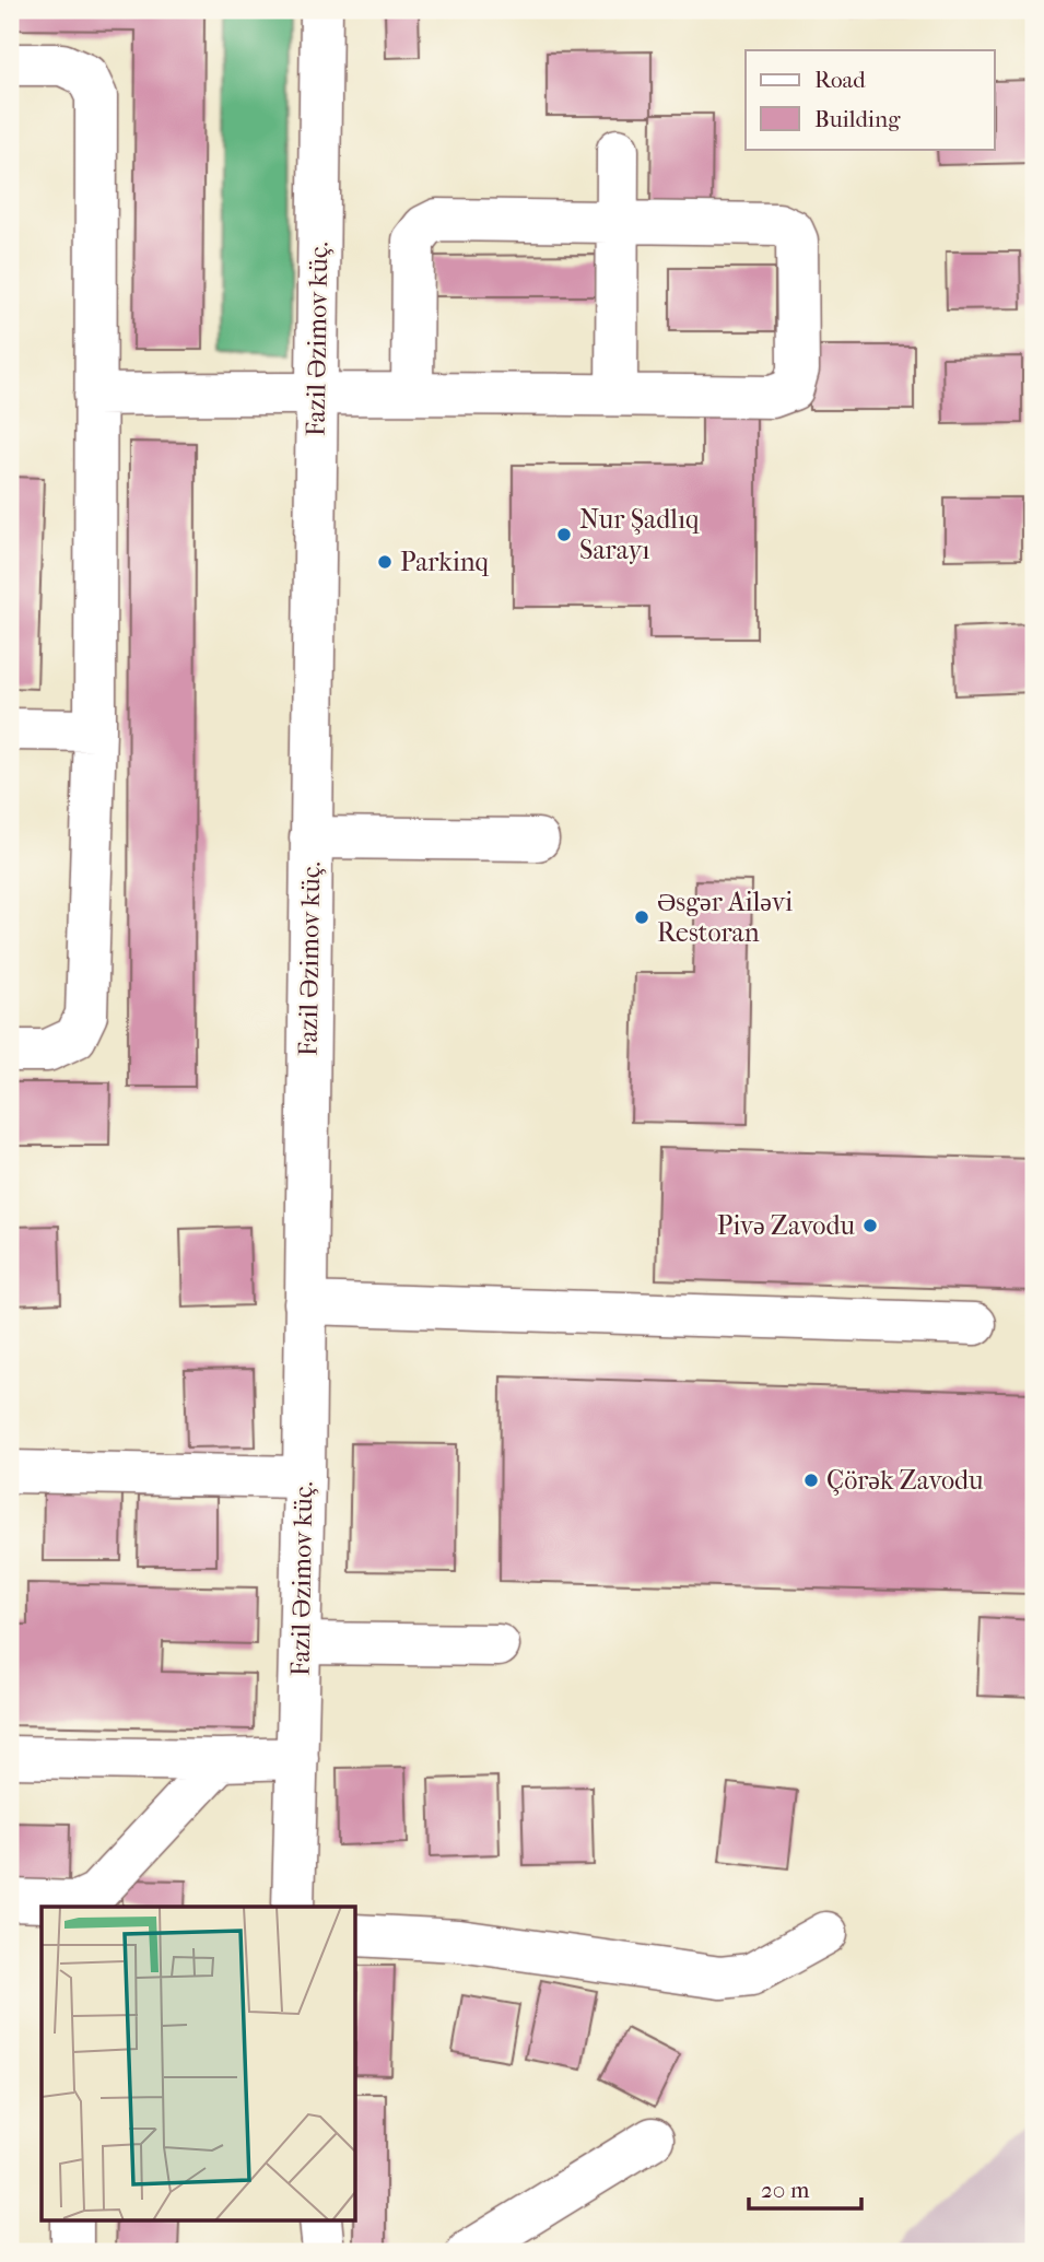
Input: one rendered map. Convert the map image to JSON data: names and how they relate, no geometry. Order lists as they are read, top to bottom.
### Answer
{
  "streets": {
    "street": ["Fazil Əzimov küç."]
  },
  "places": [
    "Nur Şadlıq Sarayı",
    "Parkinq",
    "Əsgər Ailəvi Restoran",
    "Pivə Zavodu",
    "Çörək Zavodu"
  ],
  "legend": ["Road", "Building"],
  "scale_bar": "20 m"
}
